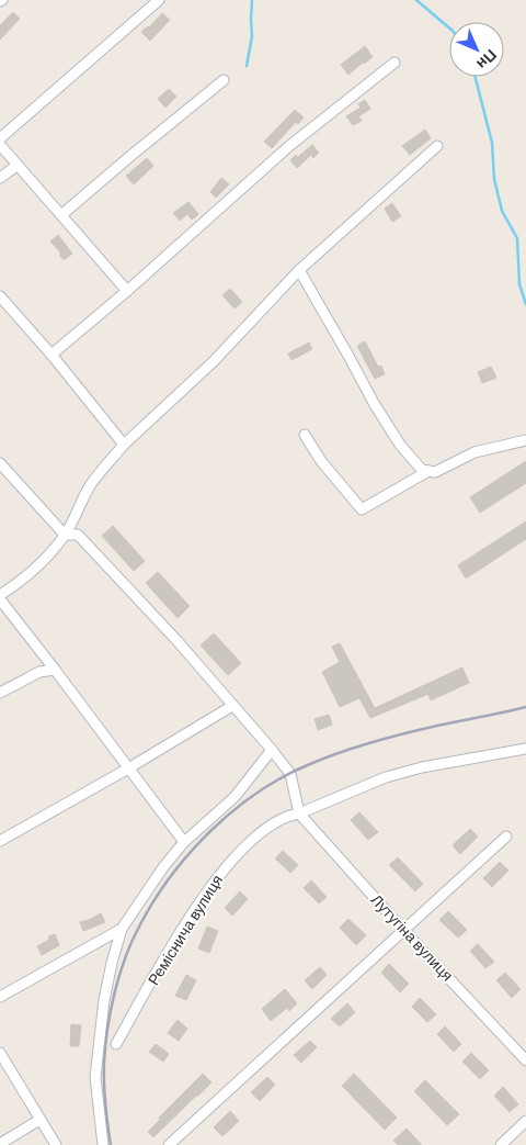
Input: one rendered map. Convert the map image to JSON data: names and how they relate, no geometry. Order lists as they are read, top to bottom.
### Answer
{
  "streets": {
    "street": ["Реміснича вулиця", "Лутугіна вулиця"]
  },
  "crossings": [
    ["Реміснича вулиця", "Лутугіна вулиця"]
  ],
  "north": "bottom right"
}
